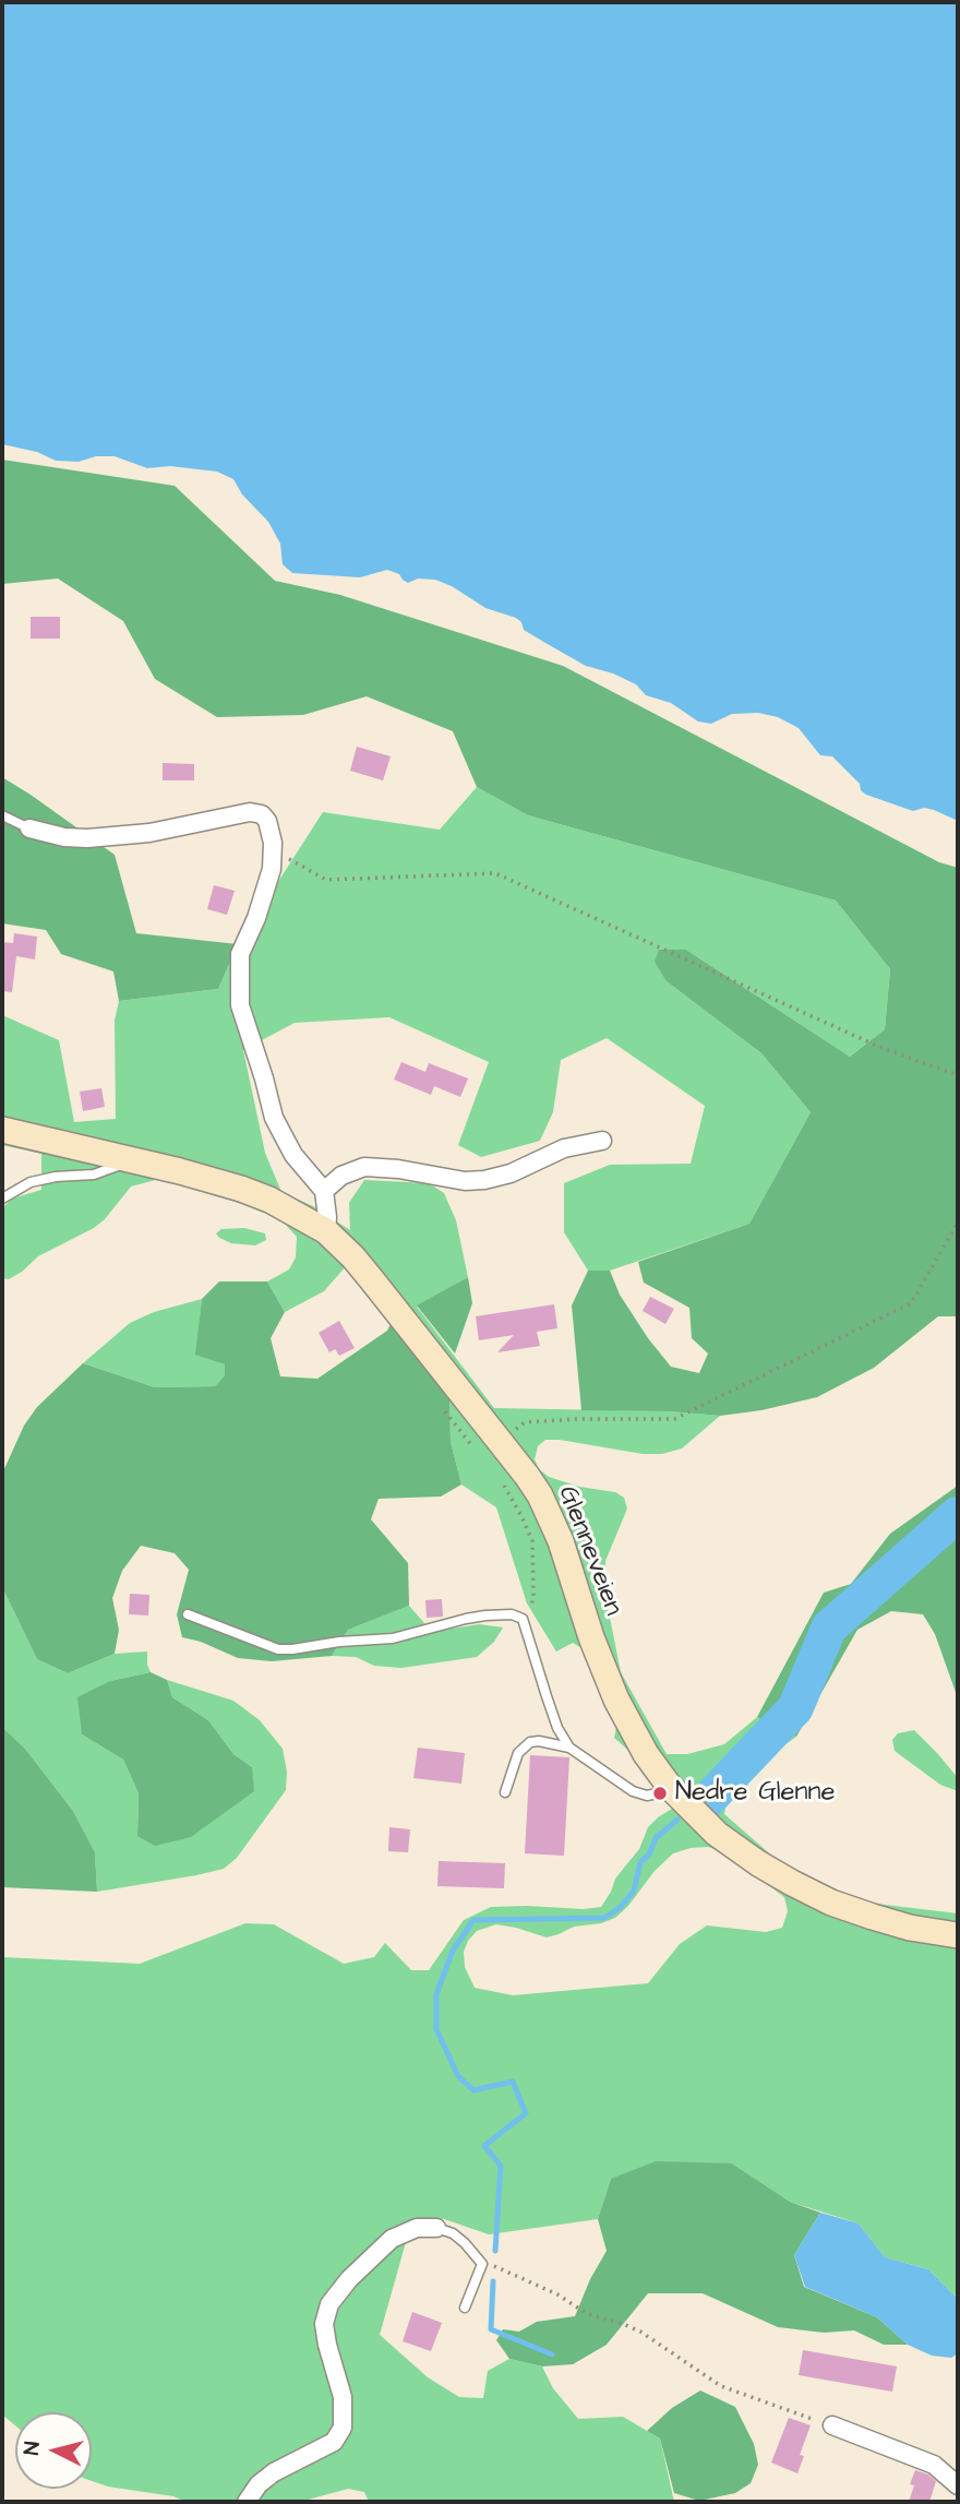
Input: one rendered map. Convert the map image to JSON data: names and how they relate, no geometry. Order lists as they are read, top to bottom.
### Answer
{
  "streets": {
    "main road": ["Glenneveien"]
  },
  "places": ["Nedre Glenne"],
  "north": "left"
}
